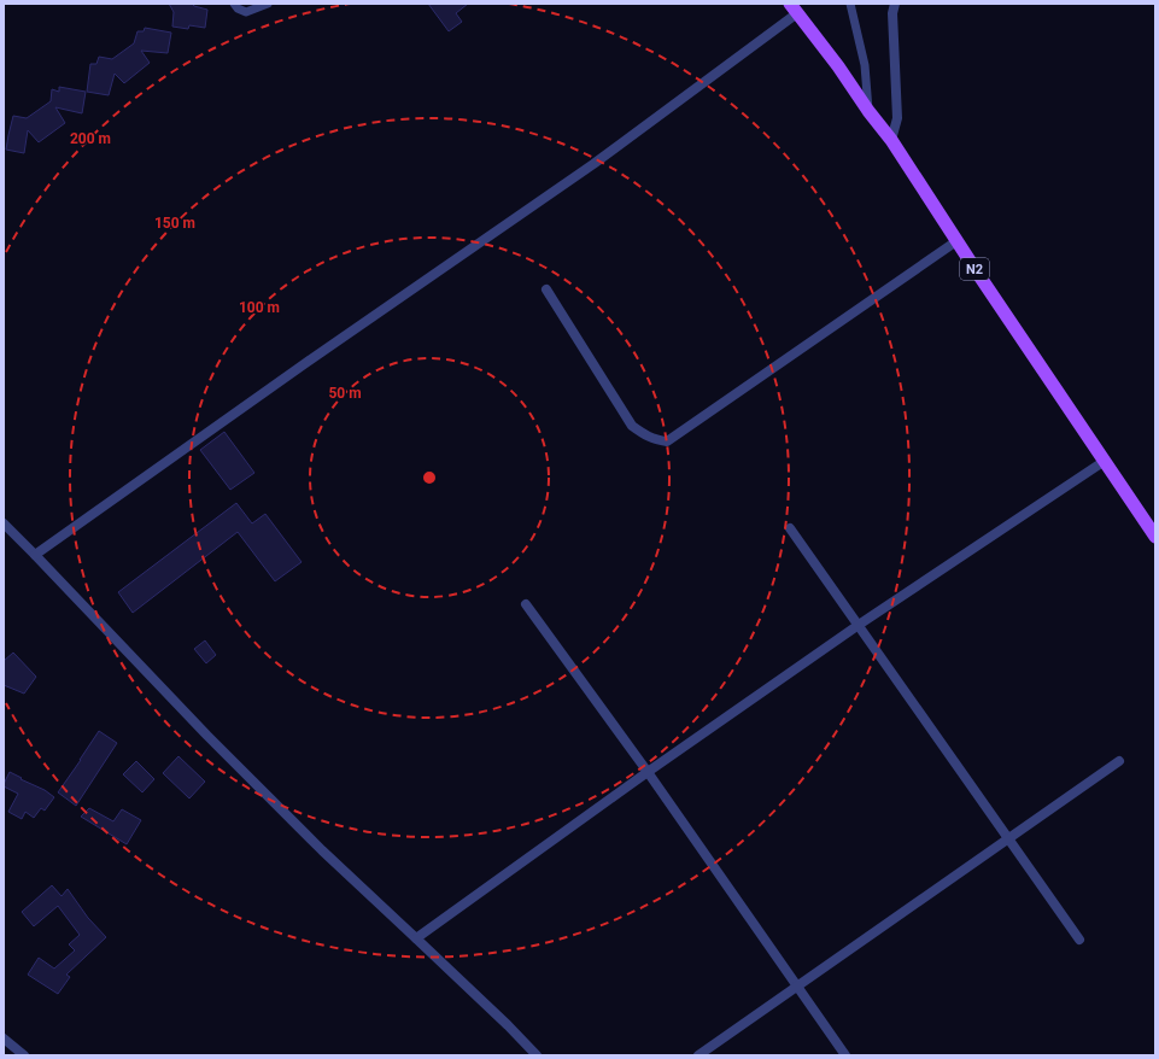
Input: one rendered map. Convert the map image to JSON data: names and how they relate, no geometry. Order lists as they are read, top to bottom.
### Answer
{
  "streets": {
    "main road": ["N2"]
  },
  "rings": [
    "200 m",
    "150 m",
    "100 m",
    "50 m"
  ]
}
